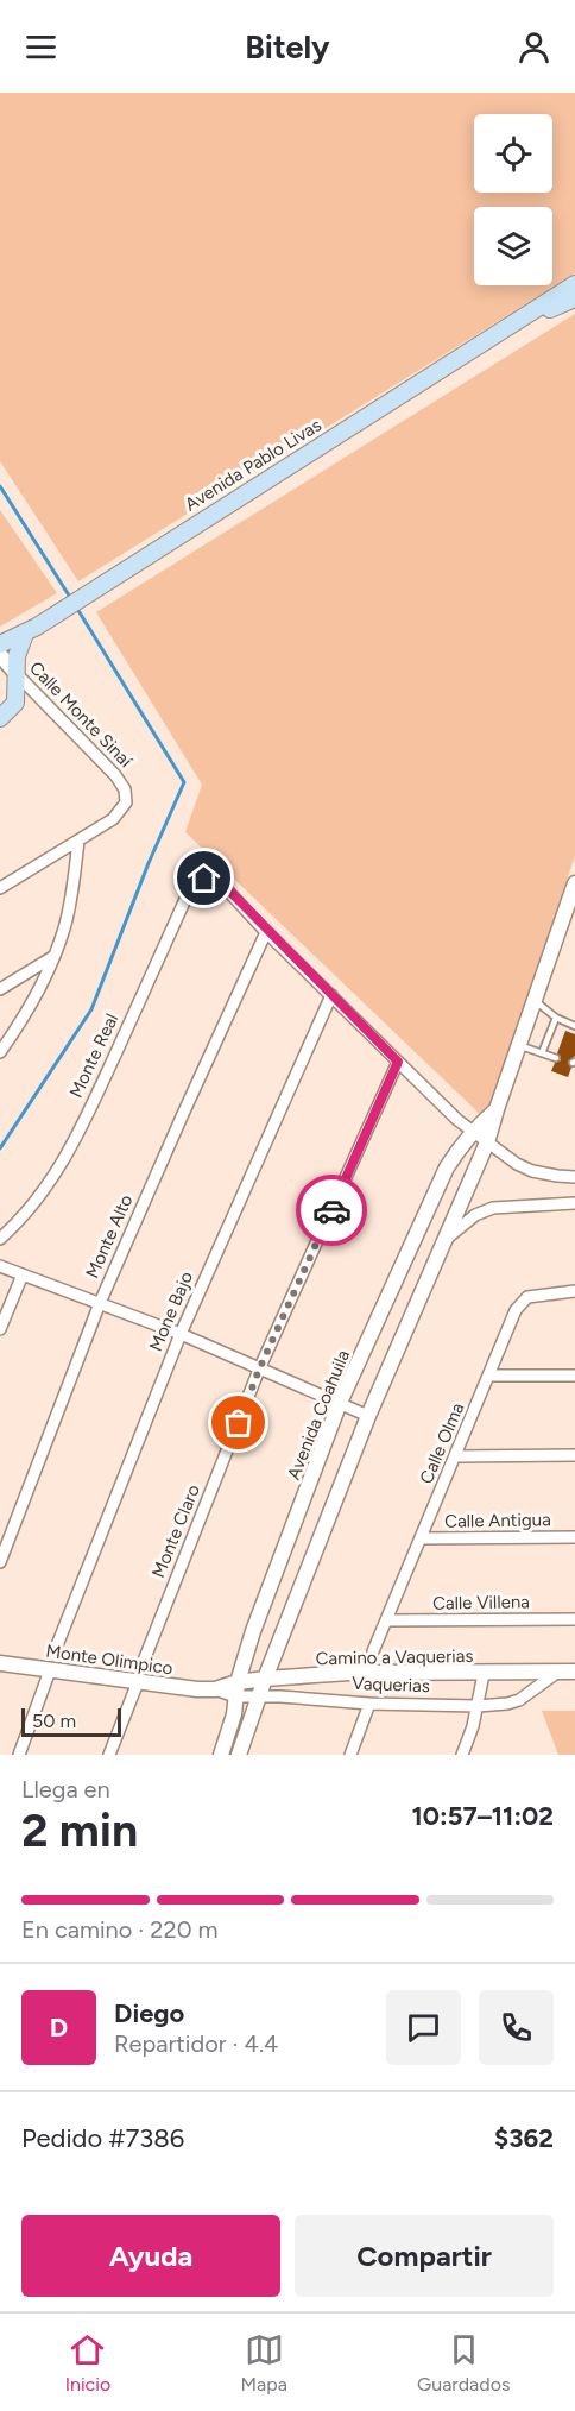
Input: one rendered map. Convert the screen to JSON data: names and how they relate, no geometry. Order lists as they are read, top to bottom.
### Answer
{
  "streets": {
    "main road": ["Avenida Pablo Livas"],
    "street": [
      "Calle Monte Sinaí",
      "Monte Real",
      "Monte Alto",
      "Mone Bajo",
      "Avenida Coahuila",
      "Calle Olma",
      "Calle Antigua",
      "Monte Claro",
      "Calle Villena",
      "Camino a Vaquerias",
      "Monte Olimpico",
      "Vaquerias"
    ]
  },
  "crossings": [
    ["Monte Real", "Monte Alto"],
    ["Avenida Coahuila", "Camino a Vaquerias"],
    ["Avenida Coahuila", "Vaquerias"],
    ["Calle Olma", "Calle Antigua"],
    ["Calle Olma", "Calle Villena"],
    ["Camino a Vaquerias", "Monte Olimpico"],
    ["Camino a Vaquerias", "Vaquerias"]
  ],
  "scale_bar": "50 m",
  "page": {
    "header": "Bitely",
    "scale": "50 m",
    "heading": ["2 min", "Llega en", "10:57–11:02"],
    "panel": [
      "Diego",
      "Repartidor · 4.4",
      "Pedido #7386",
      "$362"
    ],
    "bar": "En camino · 220 m",
    "round": "D",
    "buttons": ["Ayuda", "Compartir"],
    "tabs": ["Inicio", "Mapa", "Guardados"]
  }
}
